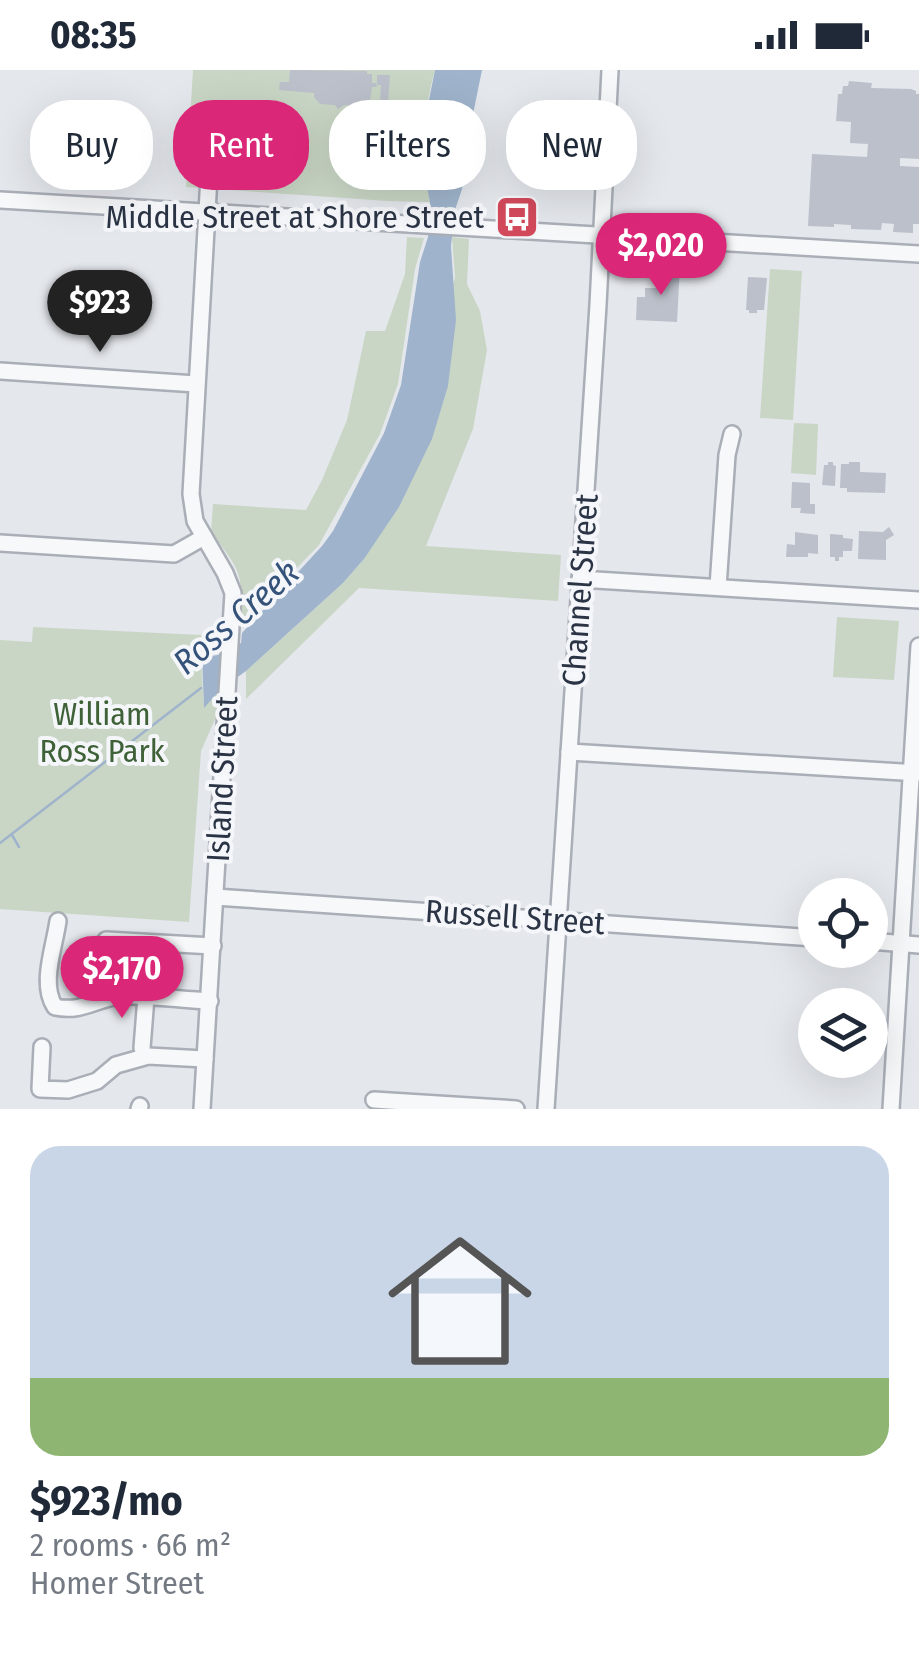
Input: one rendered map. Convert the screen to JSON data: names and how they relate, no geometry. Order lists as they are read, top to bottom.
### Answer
{
  "streets": {
    "street": ["Channel Street", "Island Street", "Russell Street"]
  },
  "crossings": [
    ["Channel Street", "Russell Street"],
    ["Island Street", "Russell Street"]
  ],
  "water": ["Ross Creek"],
  "parks": ["William Ross Park"],
  "places": {
    "bus stop": ["Middle Street at Shore Street"]
  },
  "page": {
    "status": "08:35",
    "chip": [
      "Buy",
      "Rent",
      "Filters",
      "New"
    ],
    "price": ["$2,020", "$923", "$2,170"],
    "list": [
      {
        "name": "$923/mo",
        "note": "2 rooms · 66 m² · Homer Street"
      }
    ]
  }
}
